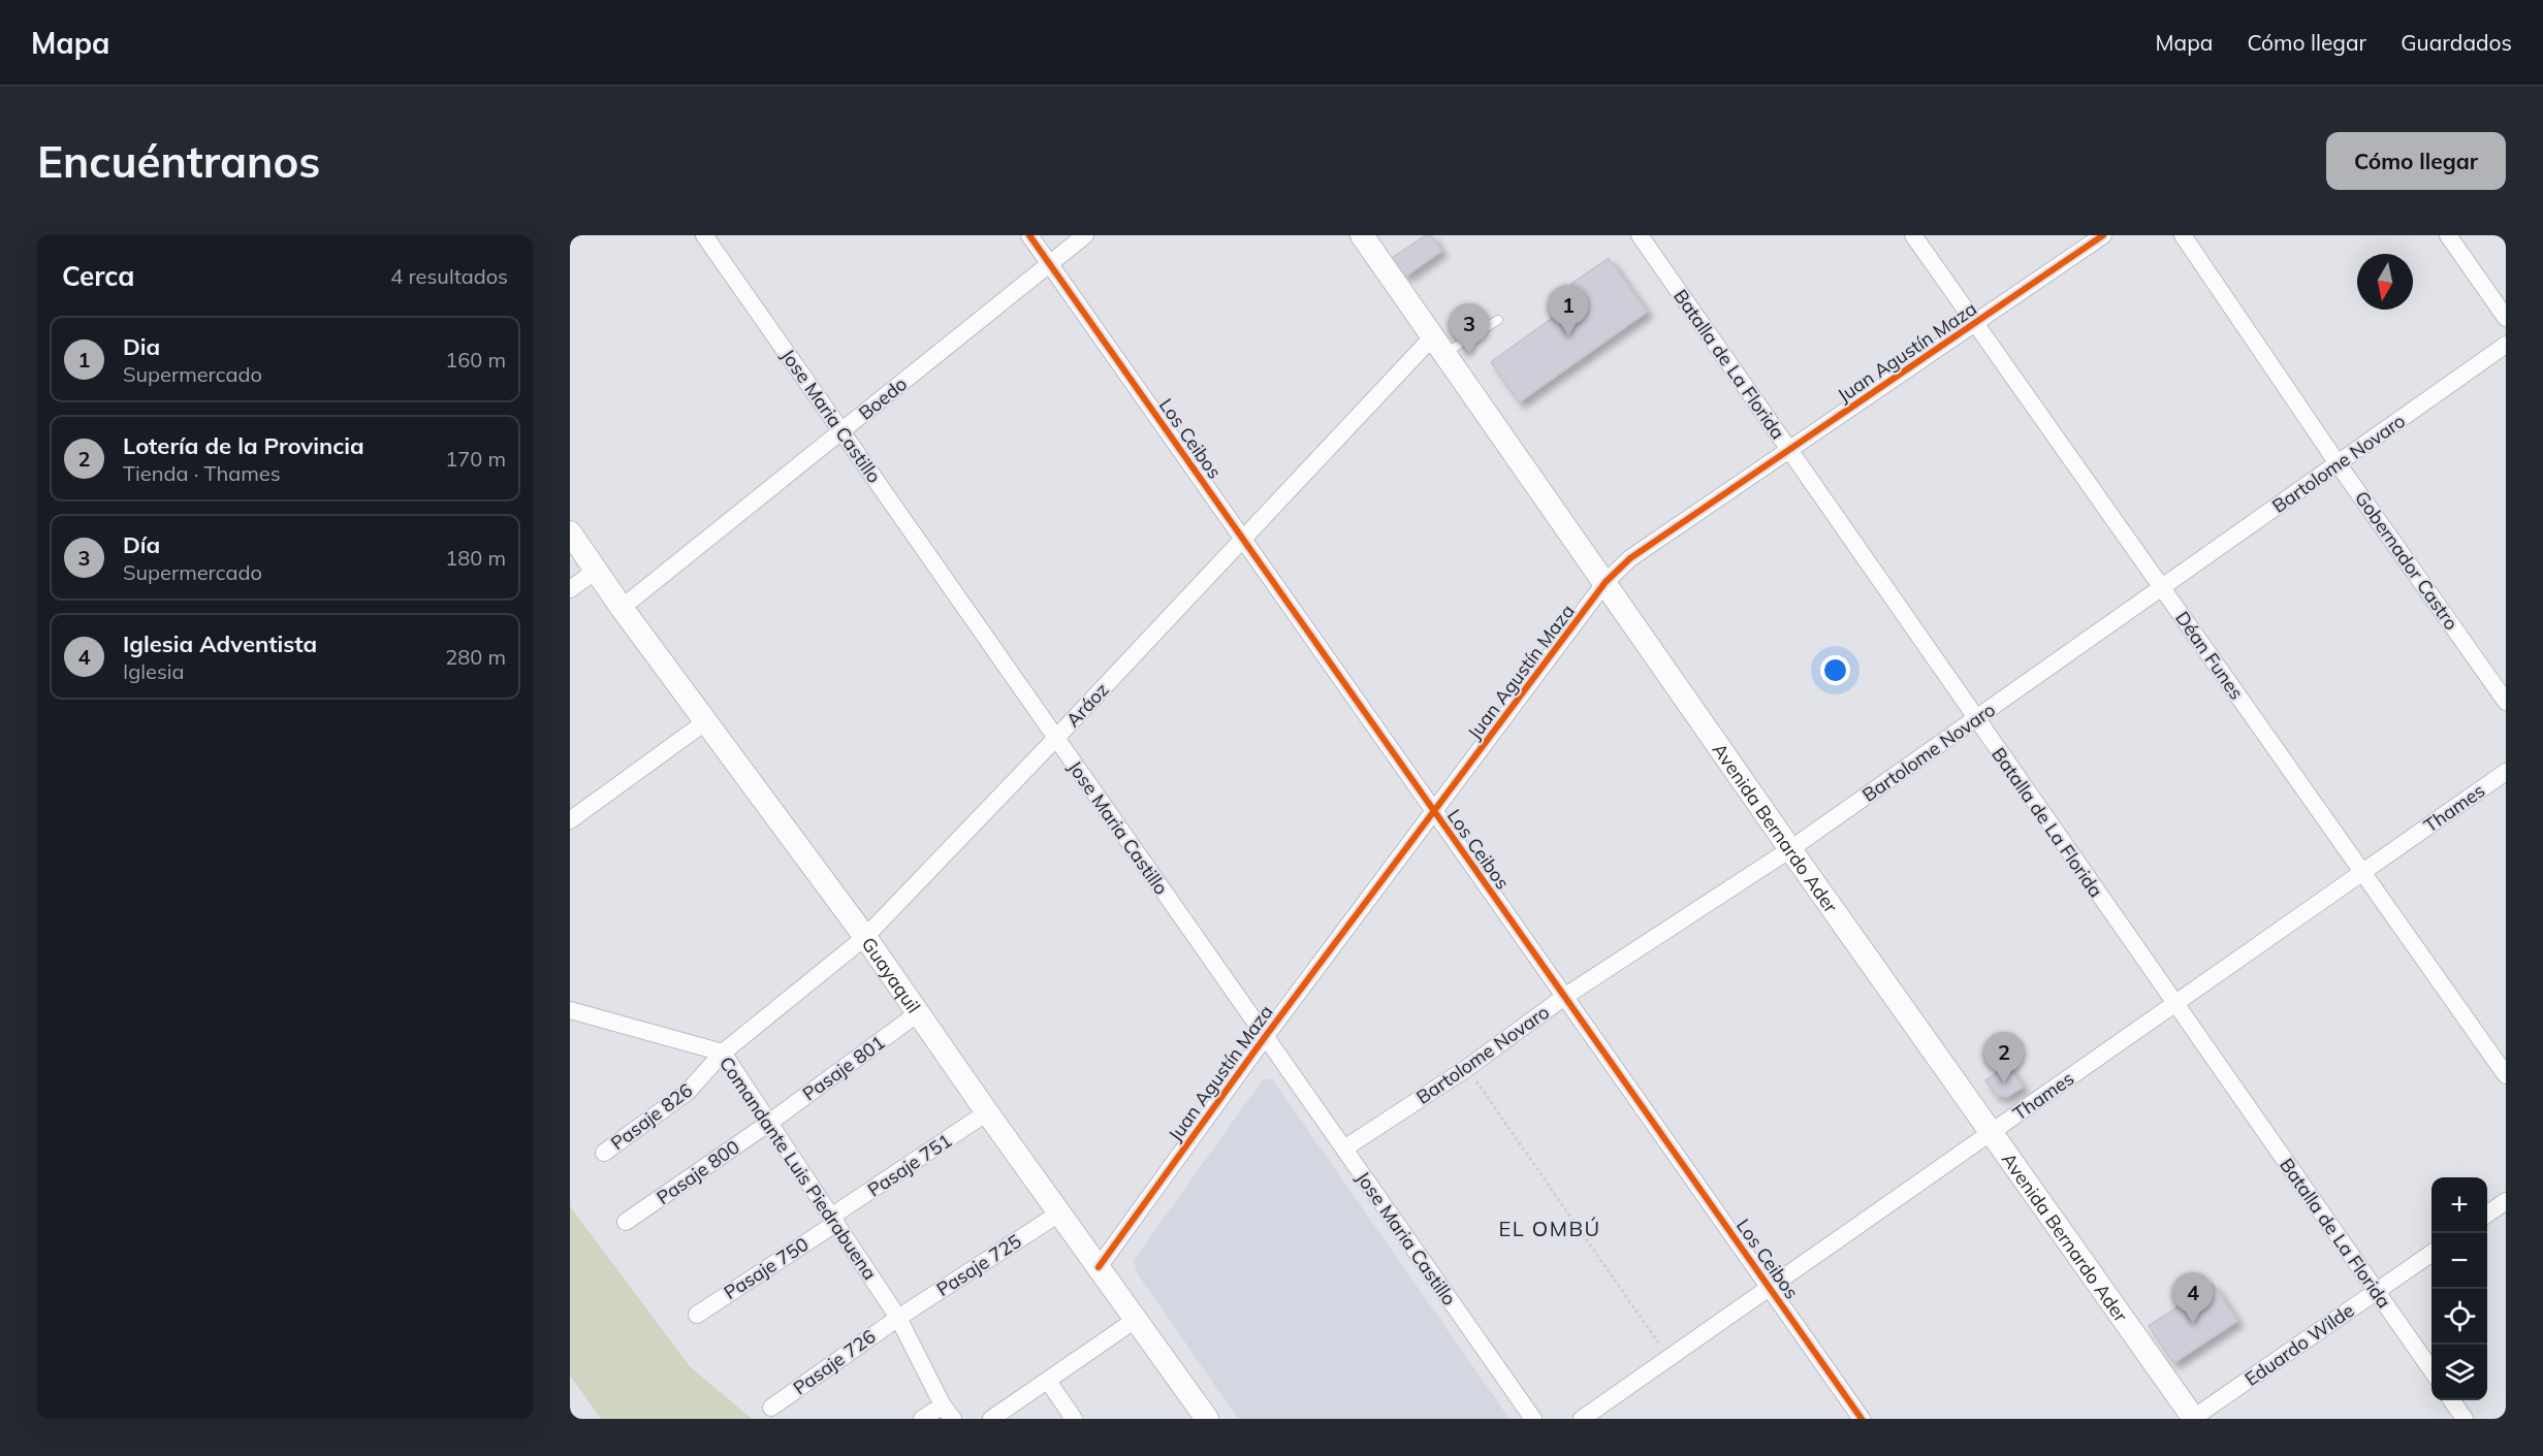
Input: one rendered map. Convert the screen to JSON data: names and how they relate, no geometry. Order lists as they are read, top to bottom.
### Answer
{
  "streets": {
    "main road": ["Avenida Bernardo Ader", "Guayaquil"],
    "street": [
      "Juan Agustín Maza",
      "Batalla de La Florida",
      "Boedo",
      "Jose Maria Castillo",
      "Los Ceibos",
      "Bartolome Novaro",
      "Gobernador Castro",
      "Déan Funes",
      "Aráoz",
      "Thames",
      "Pasaje 801",
      "Pasaje 826",
      "Pasaje 751",
      "Comandante Luis Piedrabuena",
      "Pasaje 800",
      "Pasaje 725",
      "Pasaje 750",
      "Eduardo Wilde",
      "Pasaje 726"
    ]
  },
  "crossings": [
    ["Juan Agustín Maza", "Batalla de La Florida"],
    ["Juan Agustín Maza", "Jose Maria Castillo"],
    ["Juan Agustín Maza", "Los Ceibos"],
    ["Juan Agustín Maza", "Déan Funes"],
    ["Juan Agustín Maza", "Avenida Bernardo Ader"],
    ["Juan Agustín Maza", "Guayaquil"],
    ["Batalla de La Florida", "Bartolome Novaro"],
    ["Batalla de La Florida", "Thames"],
    ["Batalla de La Florida", "Eduardo Wilde"],
    ["Boedo", "Jose Maria Castillo"],
    ["Boedo", "Los Ceibos"],
    ["Boedo", "Guayaquil"],
    ["Jose Maria Castillo", "Bartolome Novaro"],
    ["Jose Maria Castillo", "Aráoz"],
    ["Los Ceibos", "Bartolome Novaro"],
    ["Los Ceibos", "Aráoz"],
    ["Los Ceibos", "Thames"],
    ["Bartolome Novaro", "Gobernador Castro"],
    ["Bartolome Novaro", "Déan Funes"],
    ["Bartolome Novaro", "Avenida Bernardo Ader"],
    ["Déan Funes", "Thames"],
    ["Aráoz", "Avenida Bernardo Ader"],
    ["Aráoz", "Guayaquil"],
    ["Aráoz", "Pasaje 826"],
    ["Aráoz", "Comandante Luis Piedrabuena"],
    ["Thames", "Avenida Bernardo Ader"],
    ["Avenida Bernardo Ader", "Eduardo Wilde"],
    ["Guayaquil", "Pasaje 801"],
    ["Guayaquil", "Pasaje 751"],
    ["Guayaquil", "Pasaje 725"],
    ["Pasaje 801", "Comandante Luis Piedrabuena"],
    ["Pasaje 801", "Pasaje 800"],
    ["Pasaje 826", "Comandante Luis Piedrabuena"],
    ["Pasaje 751", "Comandante Luis Piedrabuena"],
    ["Pasaje 751", "Pasaje 750"],
    ["Comandante Luis Piedrabuena", "Pasaje 800"],
    ["Comandante Luis Piedrabuena", "Pasaje 725"],
    ["Comandante Luis Piedrabuena", "Pasaje 750"],
    ["Comandante Luis Piedrabuena", "Pasaje 726"],
    ["Pasaje 725", "Pasaje 726"]
  ],
  "districts": ["EL OMBÚ"],
  "north": "bottom",
  "page": {
    "header": "Mapa",
    "nav": ["Mapa", "Cómo llegar", "Guardados"],
    "buttons": "Cómo llegar",
    "title": "Encuéntranos",
    "heading": ["Cerca", "4 resultados"],
    "pins": [
      "1",
      "3",
      "2",
      "4"
    ],
    "list": [
      {
        "mark": "1",
        "name": "Dia",
        "note": "Supermercado",
        "value": "160 m"
      },
      {
        "mark": "2",
        "name": "Lotería de la Provincia",
        "note": "Tienda · Thames",
        "value": "170 m"
      },
      {
        "mark": "3",
        "name": "Día",
        "note": "Supermercado",
        "value": "180 m"
      },
      {
        "mark": "4",
        "name": "Iglesia Adventista",
        "note": "Iglesia",
        "value": "280 m"
      }
    ],
    "map_buttons": ["+", "−"]
  }
}
